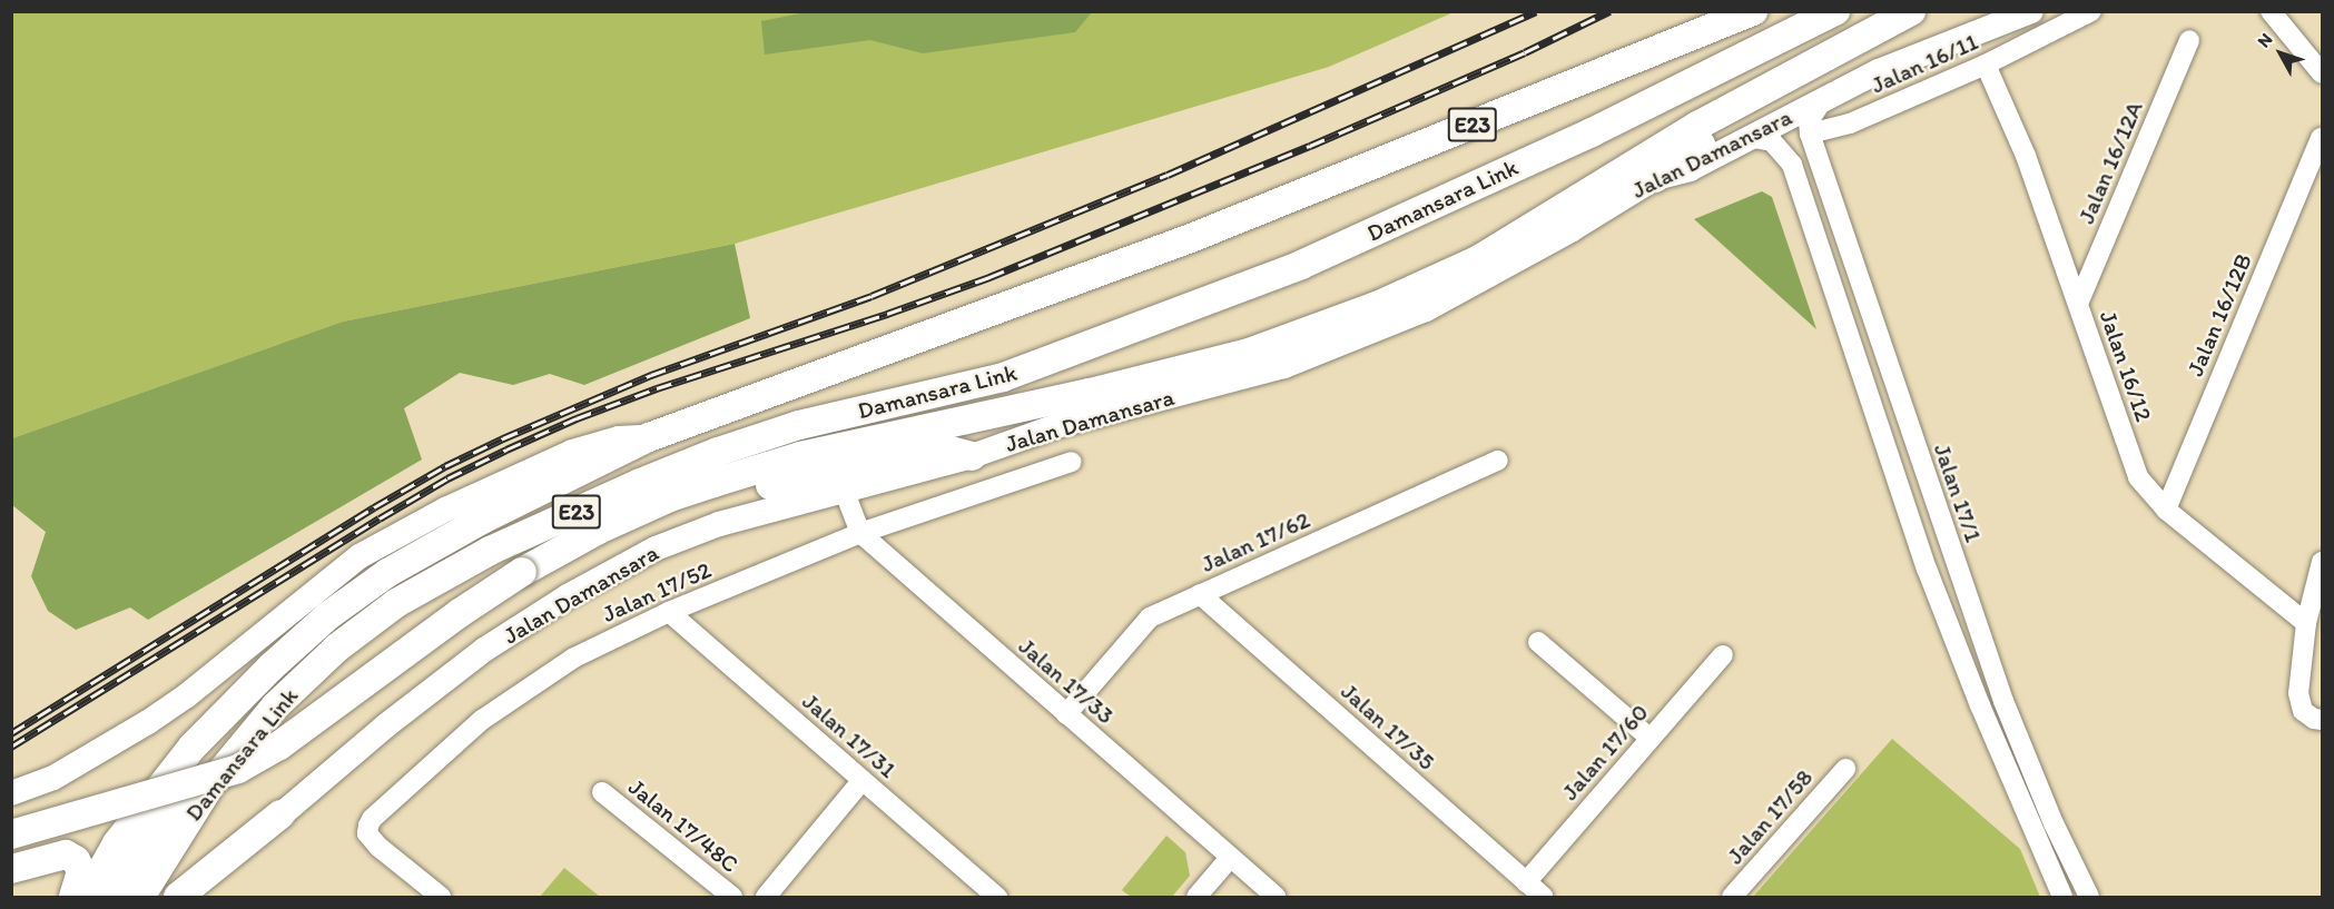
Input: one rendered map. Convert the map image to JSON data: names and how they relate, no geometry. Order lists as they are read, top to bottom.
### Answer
{
  "streets": {
    "highway": ["E23", "Damansara Link"],
    "main road": ["Jalan Damansara"],
    "street": [
      "Jalan 16/11",
      "Jalan 16/12A",
      "Jalan 16/12B",
      "Jalan 16/12",
      "Jalan 17/1",
      "Jalan 17/62",
      "Jalan 17/52",
      "Jalan 17/33",
      "Jalan 17/35",
      "Jalan 17/31",
      "Jalan 17/60",
      "Jalan 17/58",
      "Jalan 17/48C"
    ]
  },
  "crossings": [
    ["Jalan 16/11", "Jalan 16/12"],
    ["Jalan 16/11", "Jalan 17/1"],
    ["Jalan Damansara", "Jalan 17/33"],
    ["Jalan 16/12A", "Jalan 16/12"],
    ["Jalan 16/12B", "Jalan 16/12"],
    ["Jalan 17/62", "Jalan 17/33"],
    ["Jalan 17/62", "Jalan 17/35"],
    ["Jalan 17/52", "Jalan 17/33"],
    ["Jalan 17/52", "Jalan 17/31"],
    ["Jalan 17/35", "Jalan 17/60"]
  ],
  "north": "top left"
}
